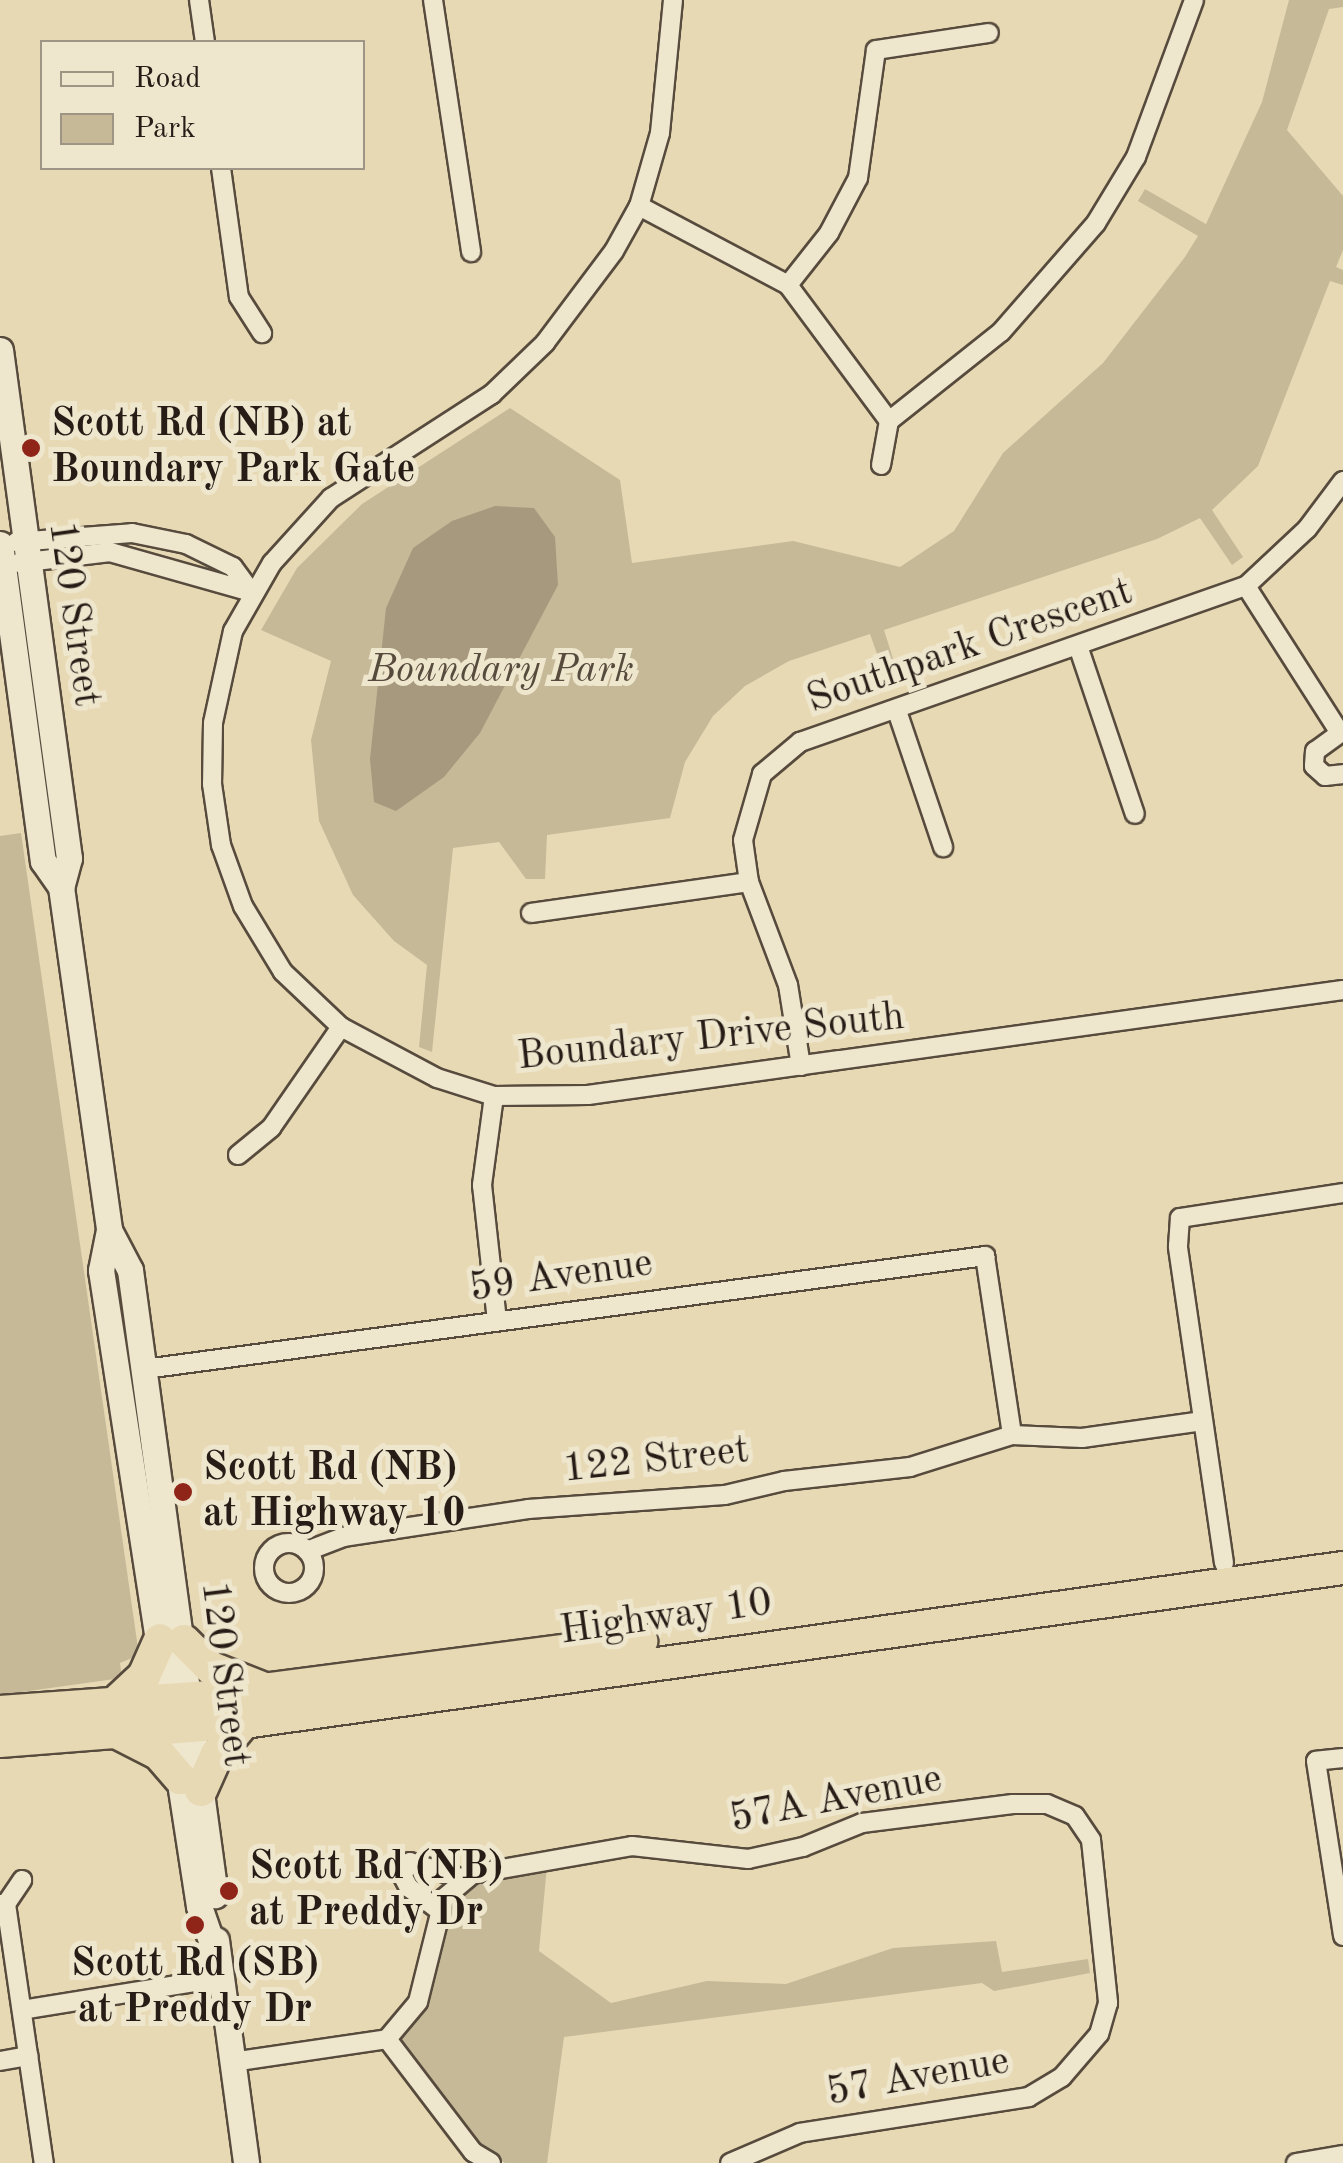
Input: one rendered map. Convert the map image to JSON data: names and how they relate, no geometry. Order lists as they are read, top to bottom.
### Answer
{
  "streets": {
    "highway": ["Highway 10"],
    "main road": ["120 Street"],
    "street": [
      "Southpark Crescent",
      "Boundary Drive South",
      "59 Avenue",
      "122 Street",
      "57A Avenue",
      "57 Avenue"
    ]
  },
  "crossings": [
    ["120 Street", "59 Avenue"],
    ["120 Street", "Highway 10"],
    ["Southpark Crescent", "Boundary Drive South"],
    ["59 Avenue", "122 Street"],
    ["57A Avenue", "57 Avenue"]
  ],
  "parks": ["Boundary Park"],
  "places": [
    "Scott Rd (NB) at Boundary Park Gate",
    "Scott Rd (NB) at Highway 10",
    "Scott Rd (NB) at Preddy Dr",
    "Scott Rd (SB) at Preddy Dr"
  ],
  "legend": ["Road", "Park"]
}
